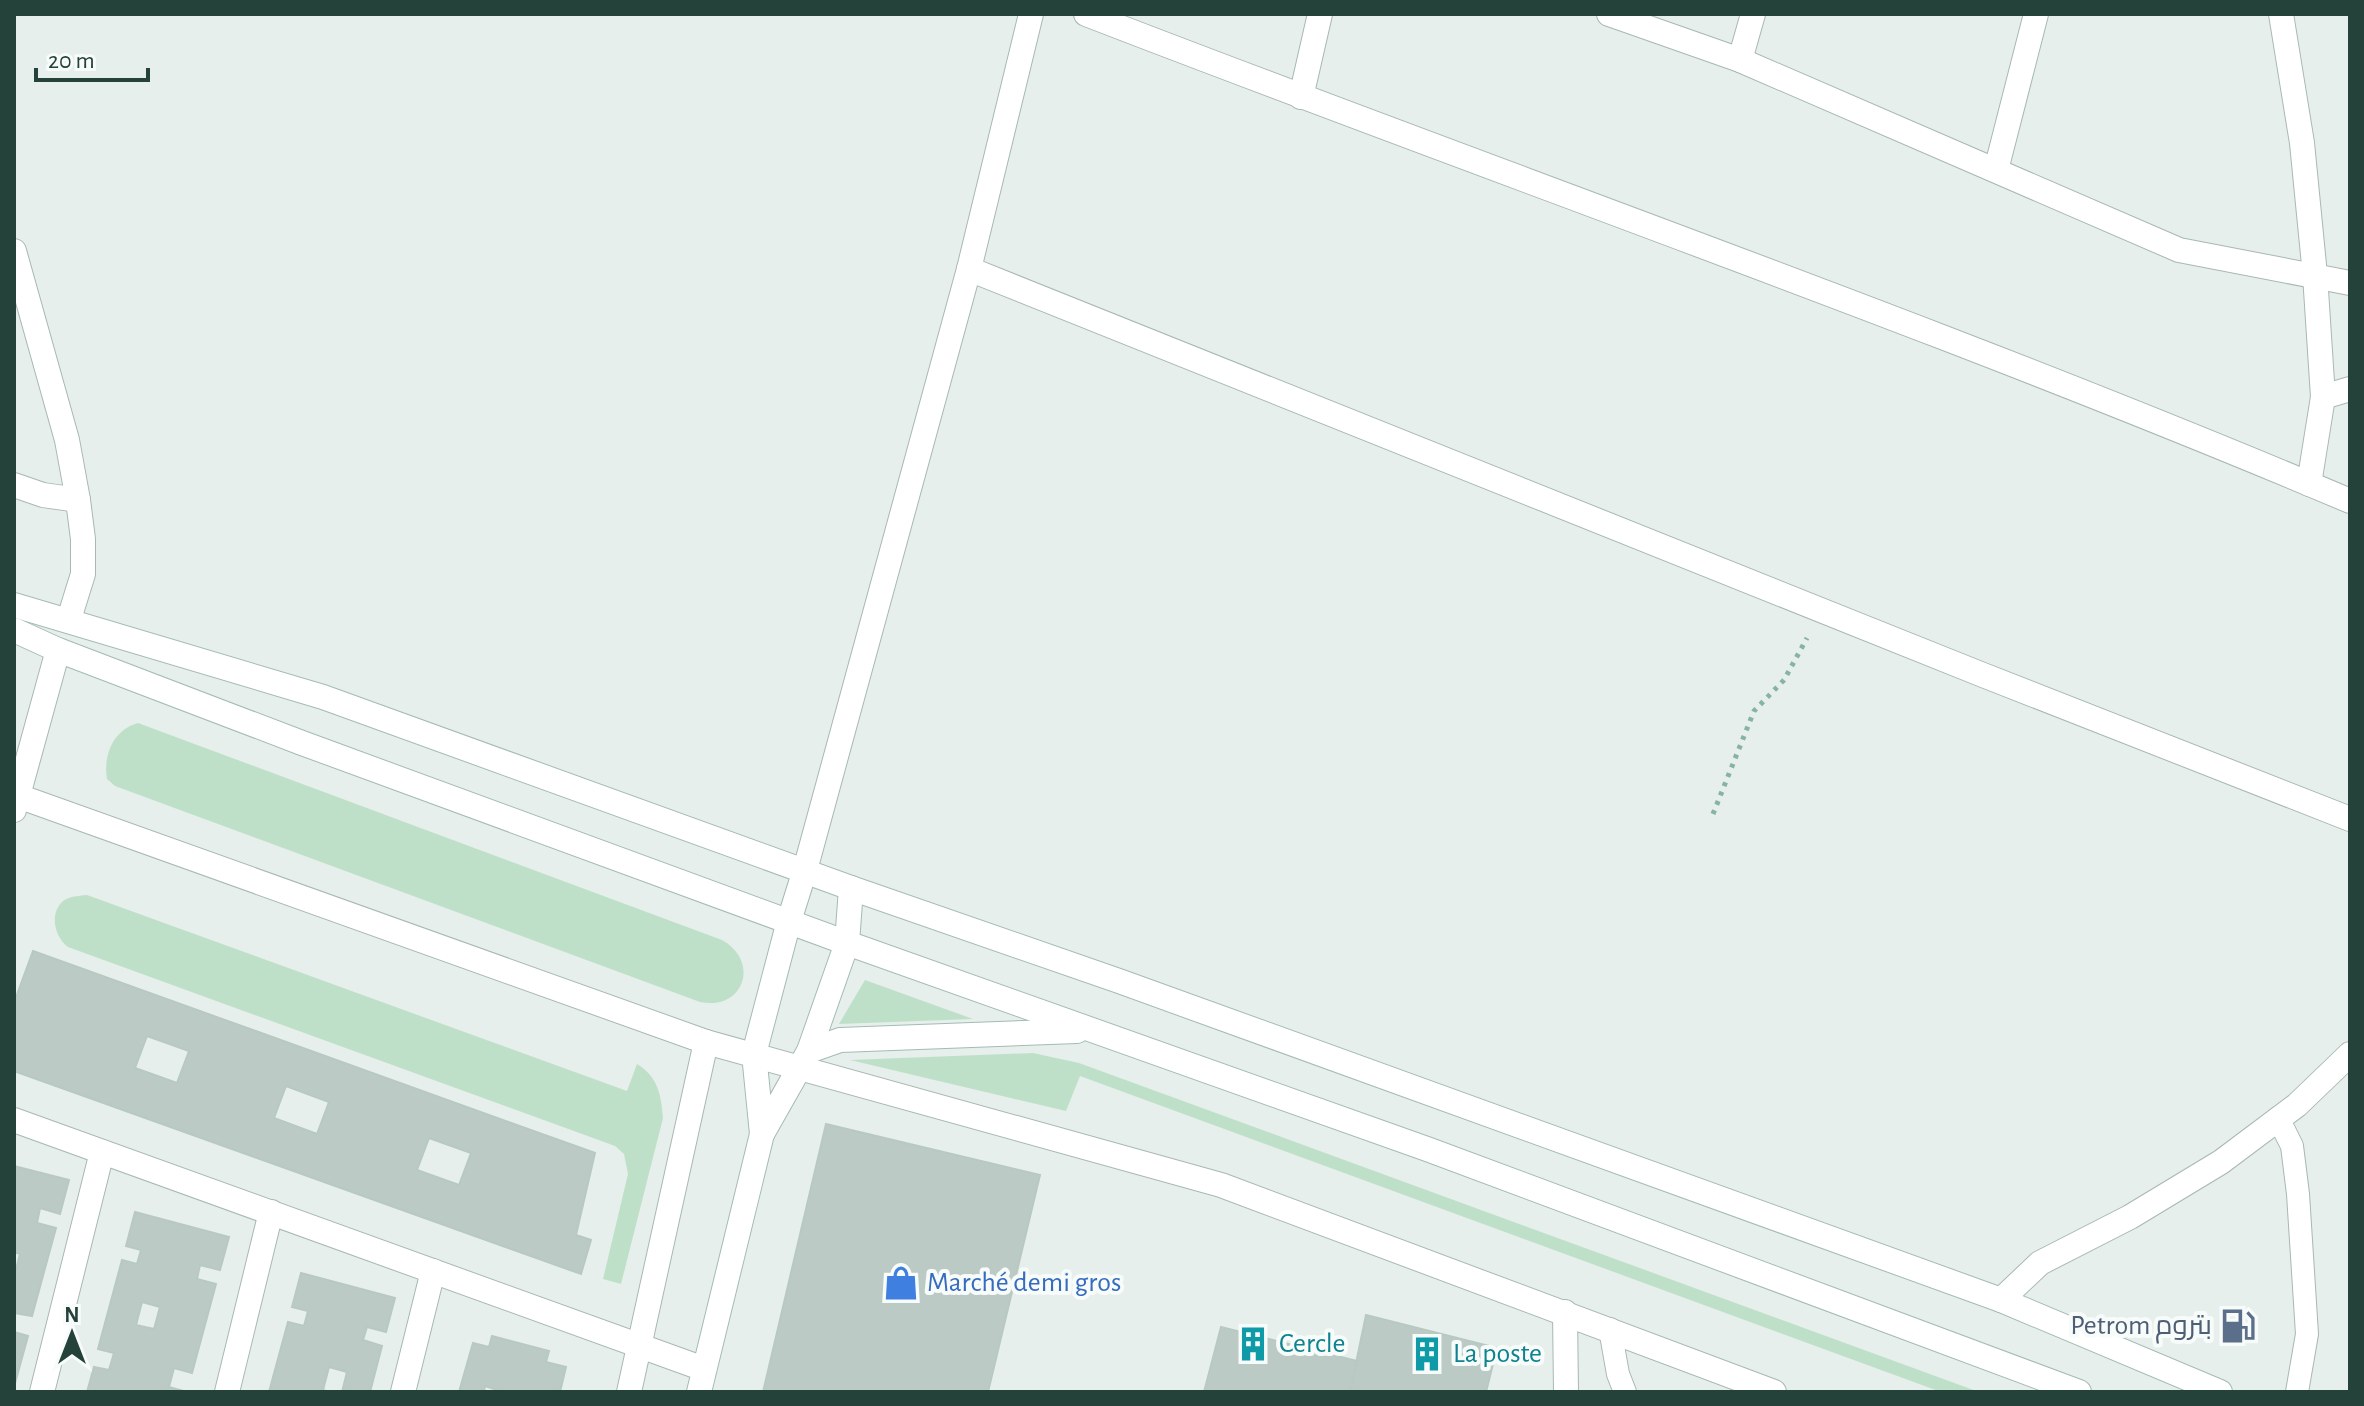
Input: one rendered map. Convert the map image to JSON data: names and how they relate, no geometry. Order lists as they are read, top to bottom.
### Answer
{
  "places": {
    "shop": ["Marché demi gros"],
    "fuel station": ["Petrom بتروم"],
    "building": ["Cercle", "La poste"]
  },
  "scale_bar": "20 m",
  "north": "top"
}
